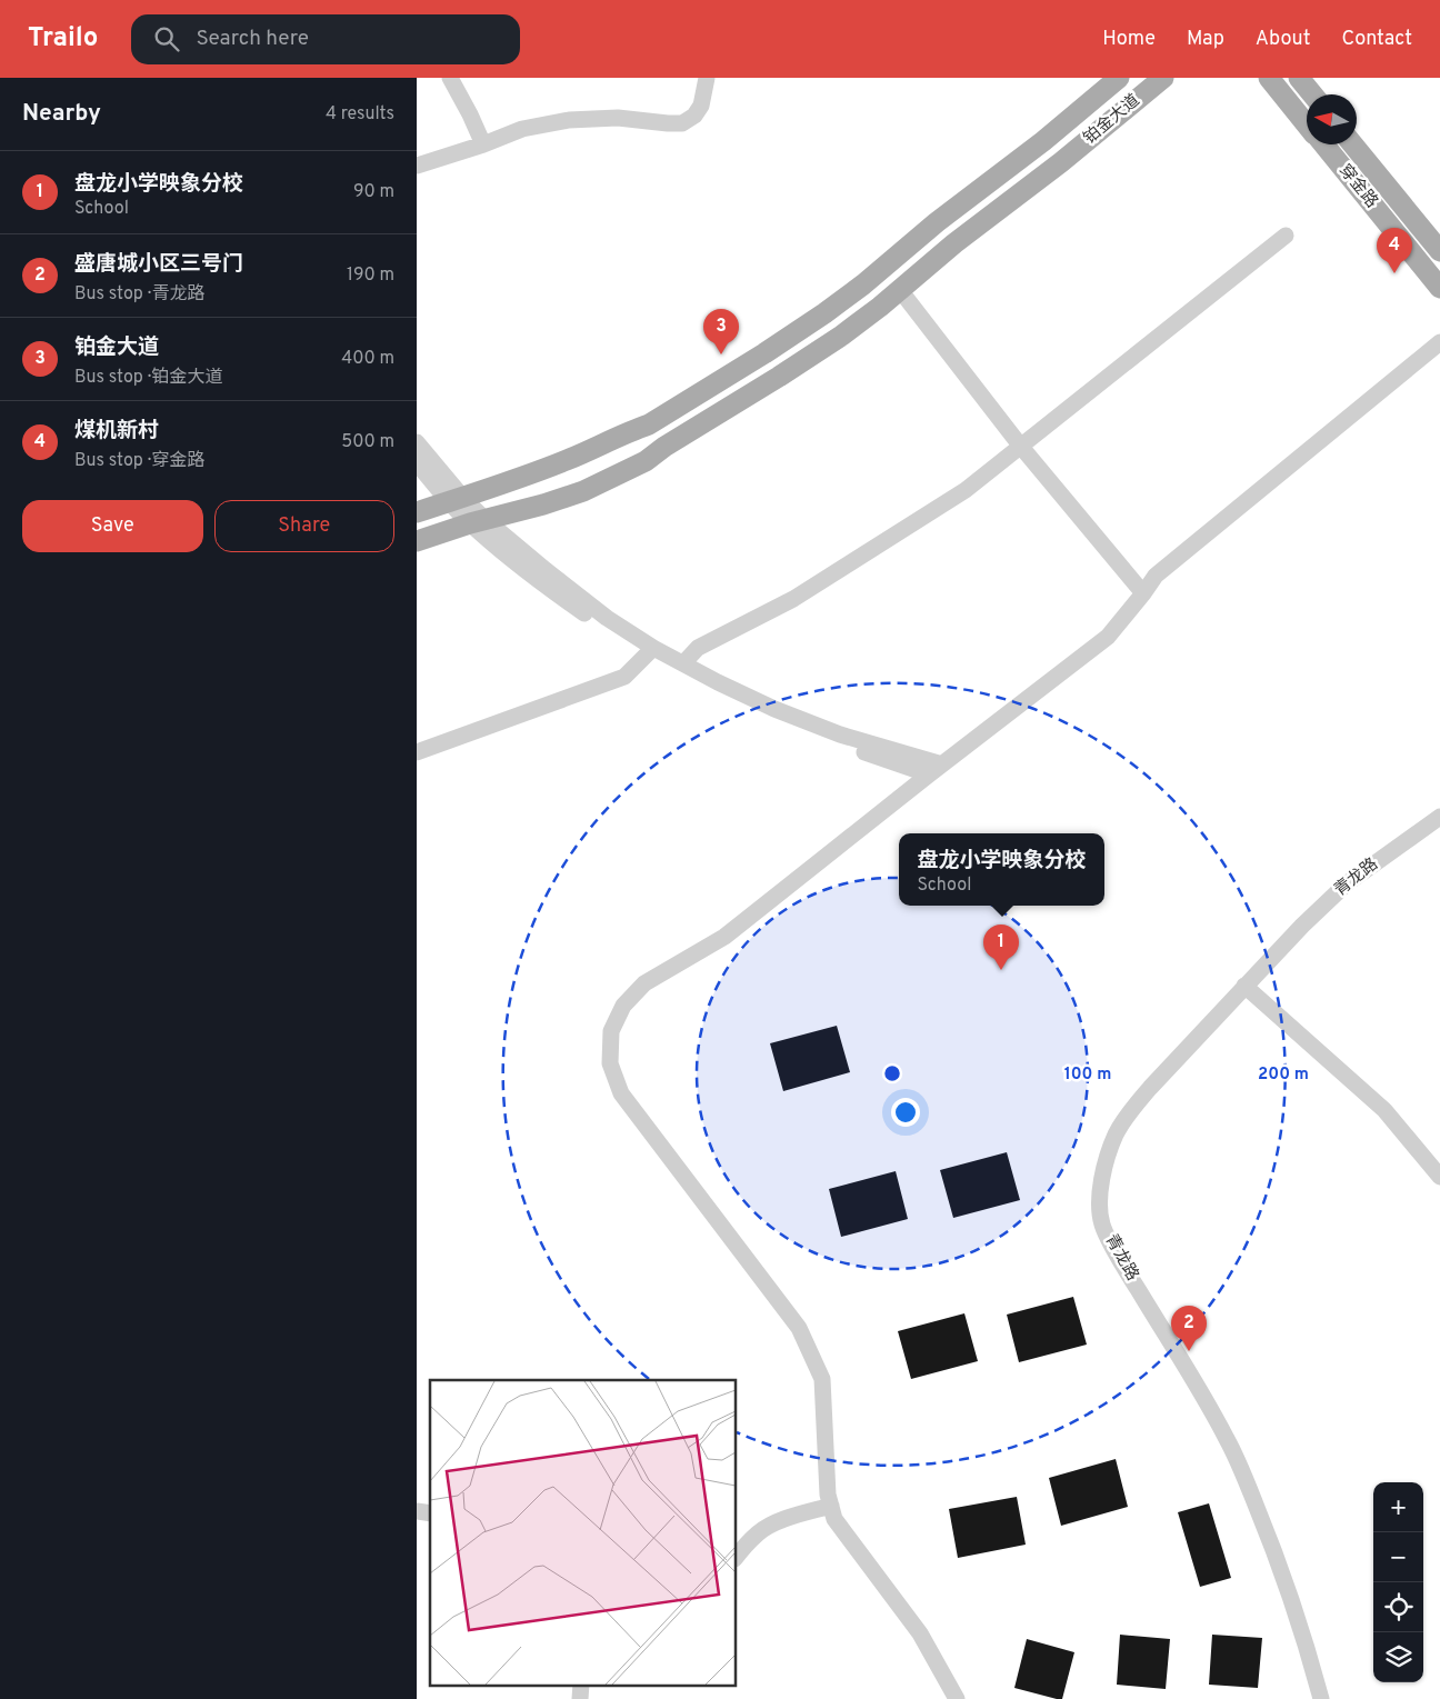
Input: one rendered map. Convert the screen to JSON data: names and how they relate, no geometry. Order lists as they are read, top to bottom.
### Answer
{
  "streets": {
    "main road": ["铂金大道", "穿金路"],
    "street": ["青龙路"]
  },
  "north": "left",
  "page": {
    "header": "Trailo",
    "search": "Search here",
    "nav": [
      "Home",
      "Map",
      "About",
      "Contact"
    ],
    "heading": ["Nearby", "4 results"],
    "list": [
      {
        "mark": "1",
        "name": "盘龙小学映象分校",
        "note": "School",
        "value": "90 m"
      },
      {
        "mark": "2",
        "name": "盛唐城小区三号门",
        "note": "Bus stop · 青龙路",
        "value": "190 m"
      },
      {
        "mark": "3",
        "name": "铂金大道",
        "note": "Bus stop · 铂金大道",
        "value": "400 m"
      },
      {
        "mark": "4",
        "name": "煤机新村",
        "note": "Bus stop · 穿金路",
        "value": "500 m"
      }
    ],
    "pins": [
      "4",
      "3",
      "1",
      "2"
    ],
    "buttons": ["Save", "Share"],
    "popup": ["盘龙小学映象分校", "School"],
    "map_buttons": ["+", "−"]
  },
  "rings": ["100 m", "200 m"]
}
